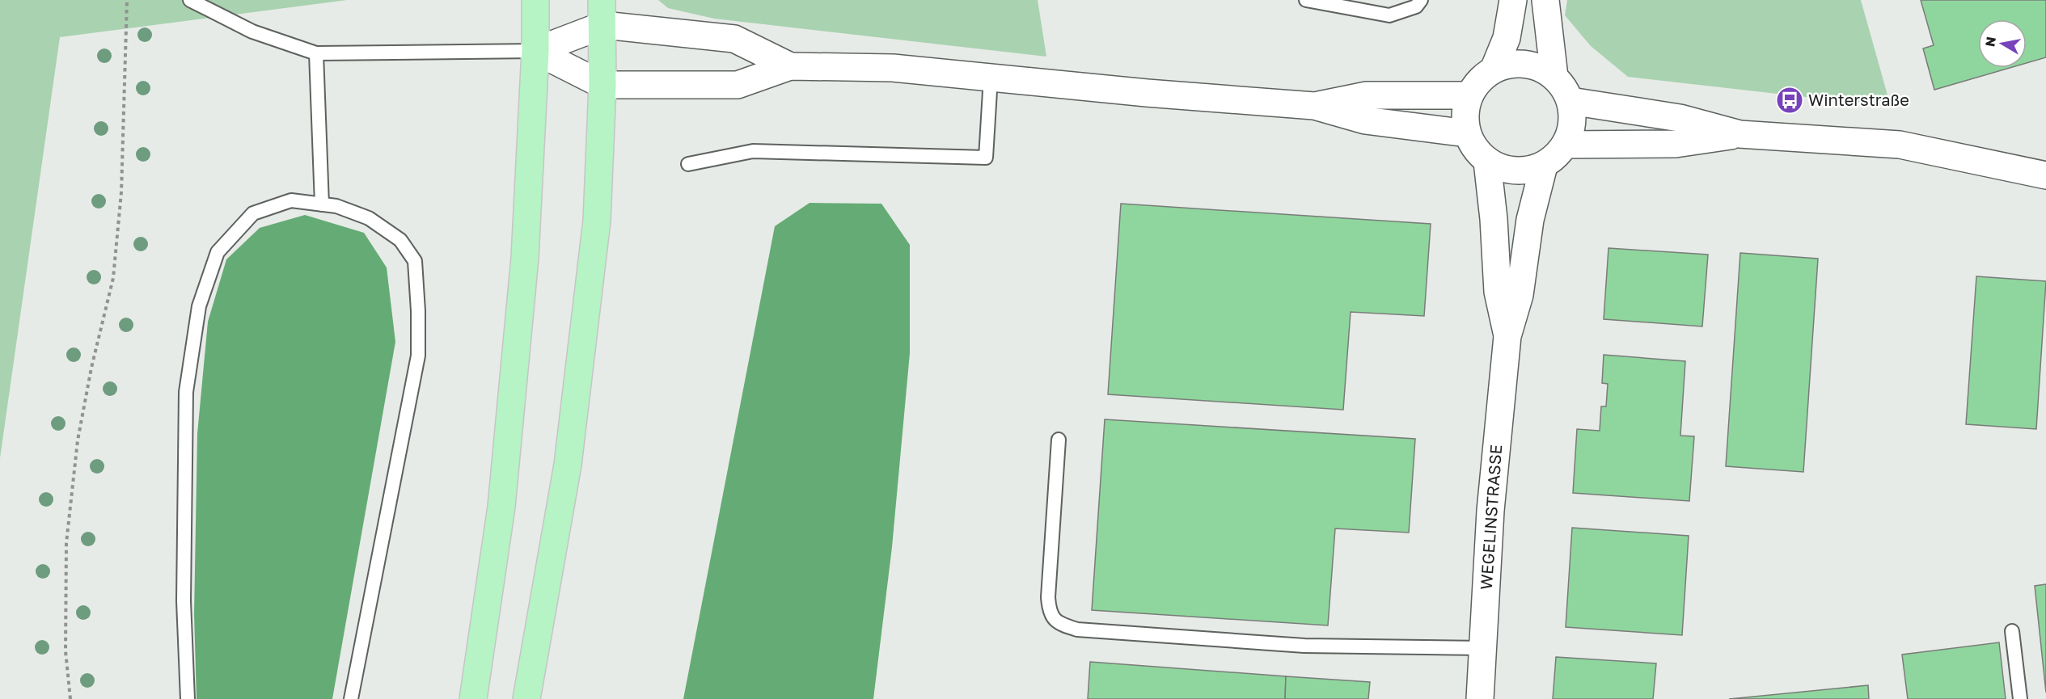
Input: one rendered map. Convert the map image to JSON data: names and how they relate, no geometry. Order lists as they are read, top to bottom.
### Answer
{
  "streets": {
    "street": ["WEGELINSTRASSE"]
  },
  "places": {
    "bus stop": ["Winterstraße"]
  },
  "north": "left"
}
